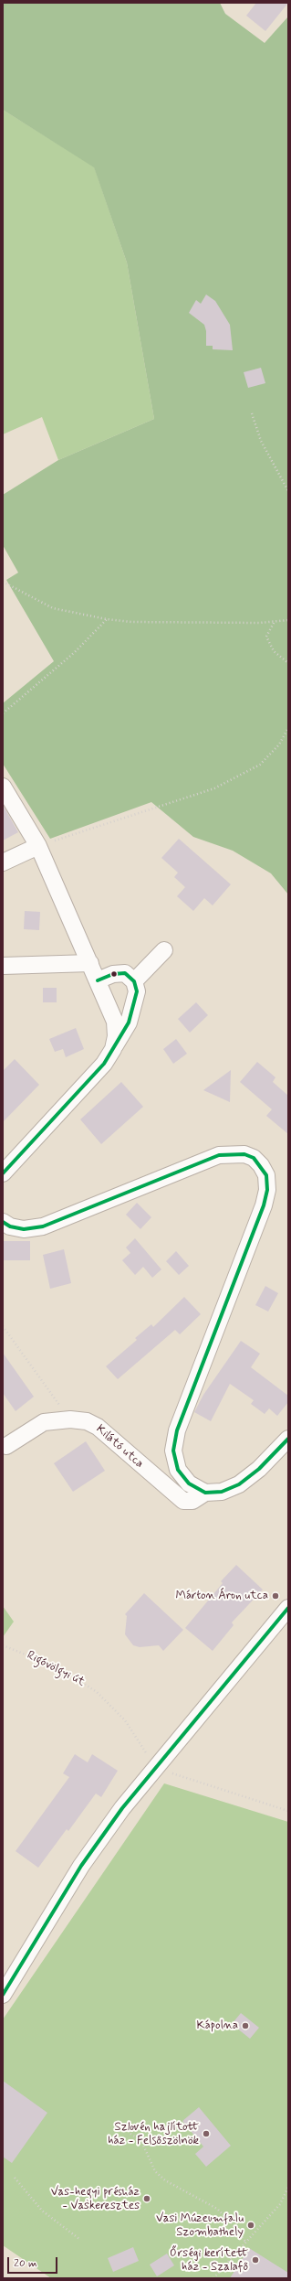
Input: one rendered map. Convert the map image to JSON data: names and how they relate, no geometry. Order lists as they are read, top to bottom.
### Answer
{
  "streets": {
    "street": ["Kilátó utca"],
    "path": ["Rigóvölgyi út"]
  },
  "places": [
    "Márton Áron utca",
    "Kápolna",
    "Szlovén hajlított ház - Felsőszölnök",
    "Vas-hegyi présház - Vaskeresztes",
    "Vasi Múzeumfalu Szombathely",
    "Őrségi kerített ház - Szalafő"
  ],
  "scale_bar": "20 m"
}
